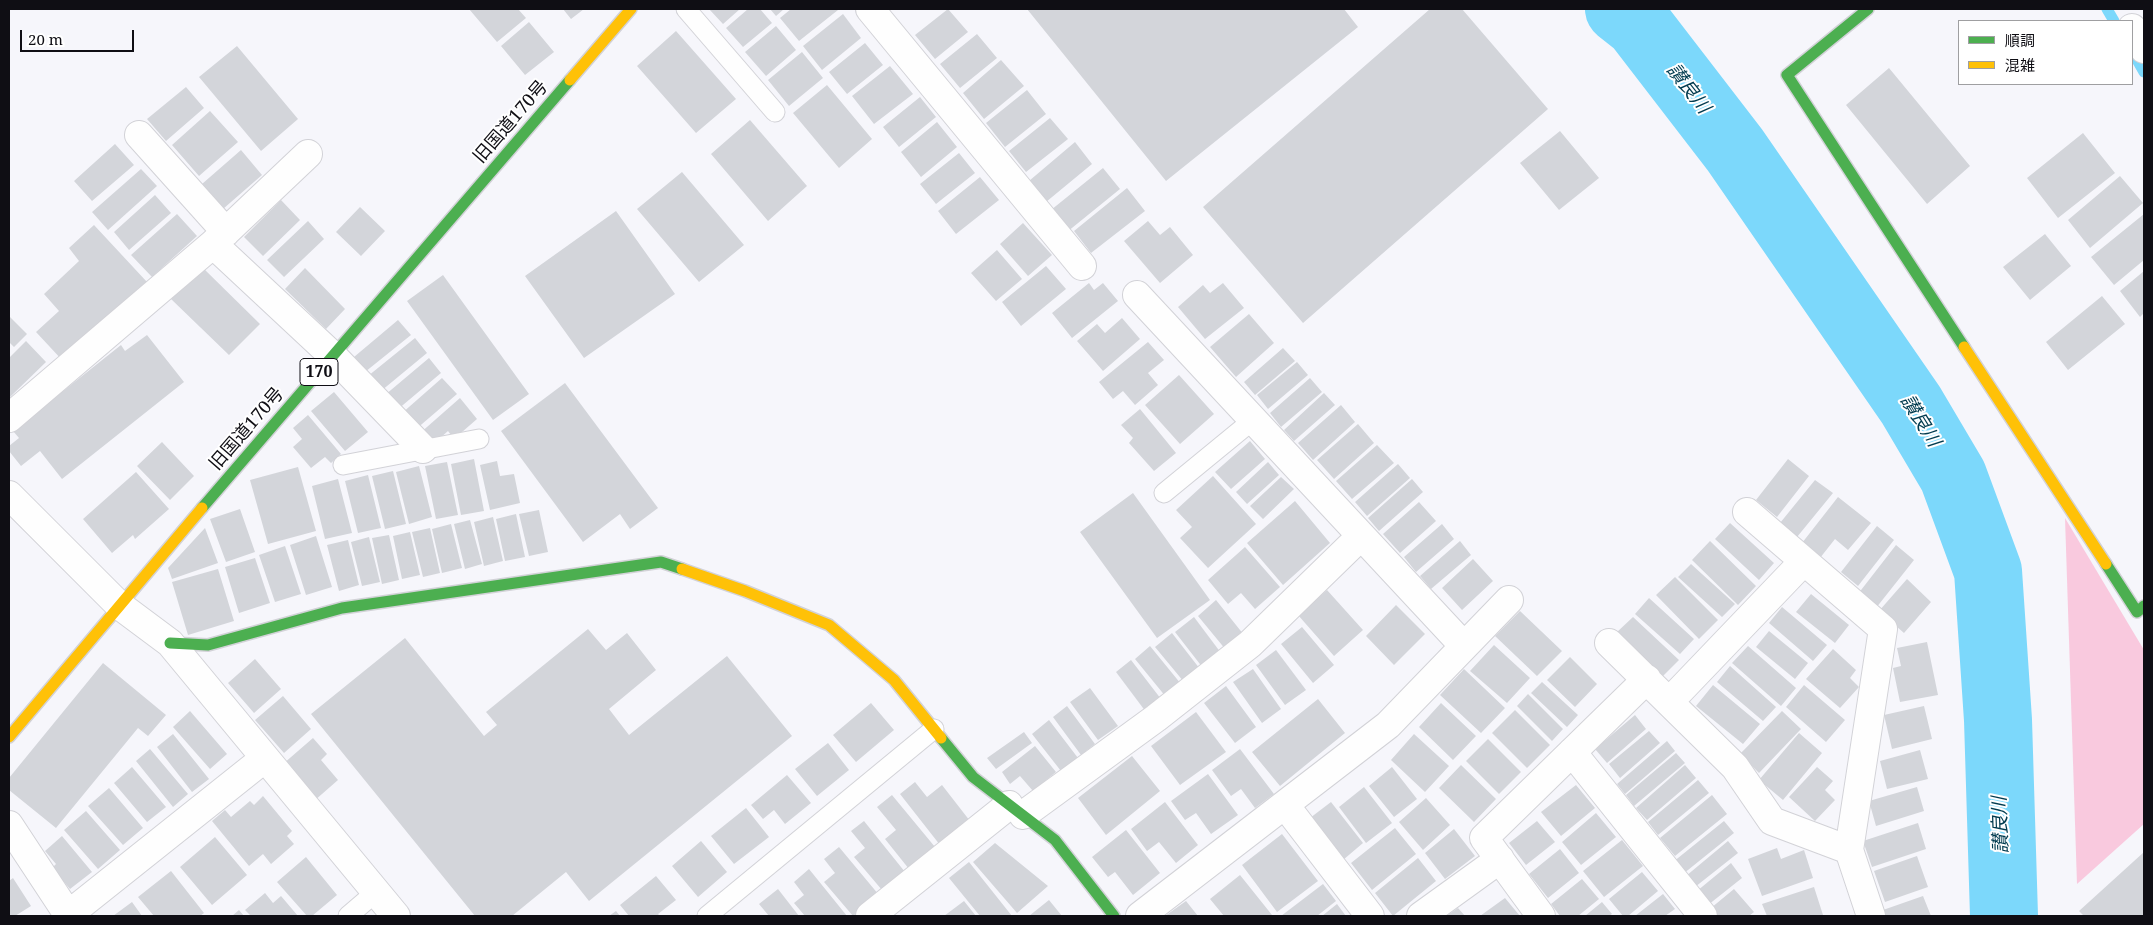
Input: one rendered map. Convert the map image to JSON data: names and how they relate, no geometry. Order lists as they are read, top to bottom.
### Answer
{
  "streets": {
    "main road": ["旧国道170号", "170"]
  },
  "water": ["讃良川"],
  "legend": ["順調", "混雑"],
  "scale_bar": "20 m"
}
